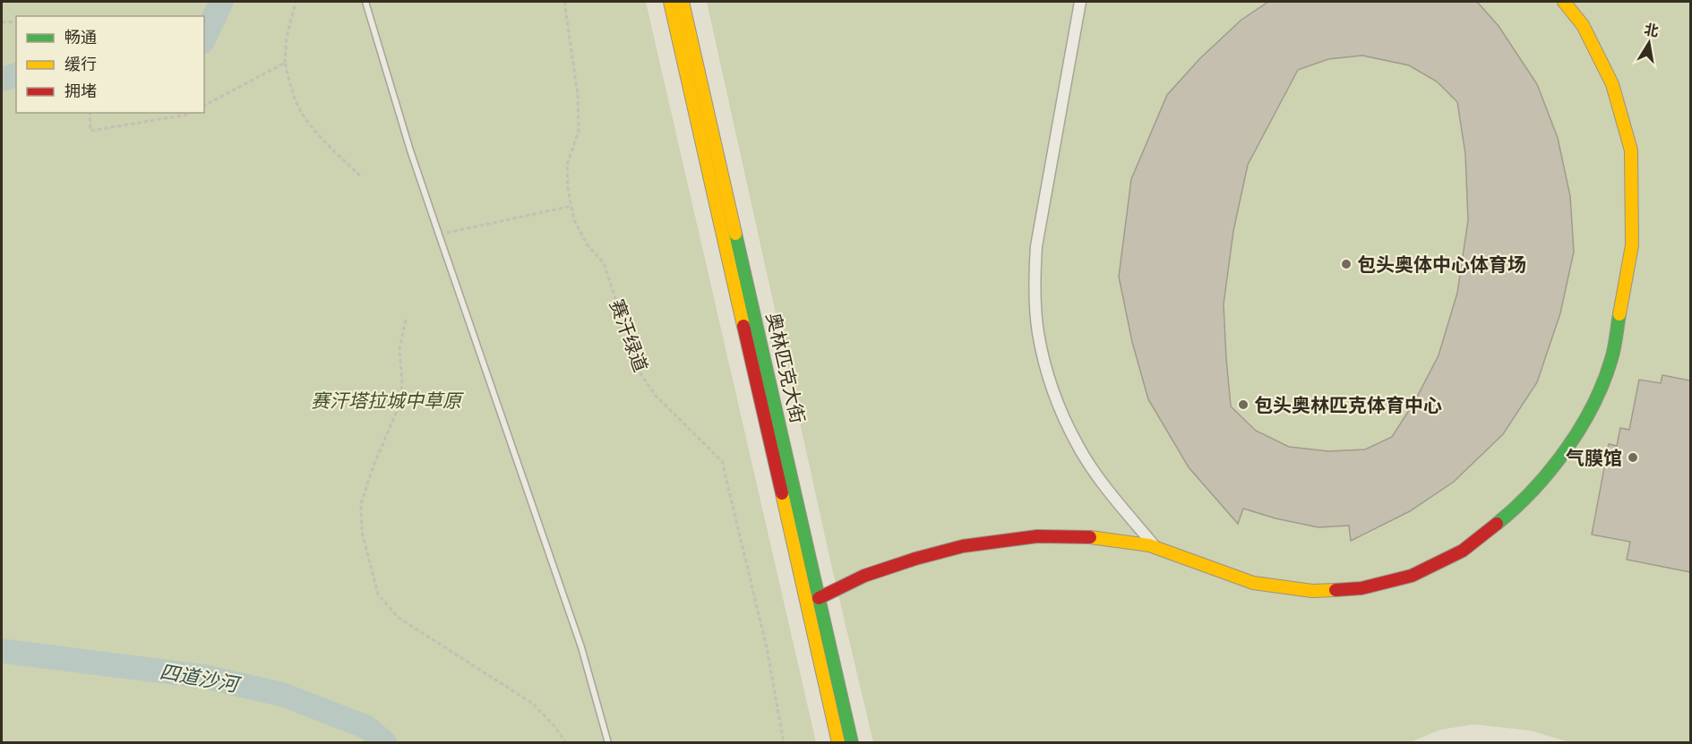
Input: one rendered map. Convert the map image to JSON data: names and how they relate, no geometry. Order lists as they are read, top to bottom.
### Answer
{
  "streets": {
    "main road": ["奥林匹克大街"],
    "path": ["赛汗绿道"]
  },
  "water": ["四道沙河"],
  "parks": ["赛汗塔拉城中草原"],
  "places": ["包头奥体中心体育场", "包头奥林匹克体育中心", "气膜馆"],
  "legend": ["畅通", "缓行", "拥堵"],
  "north": "top"
}
